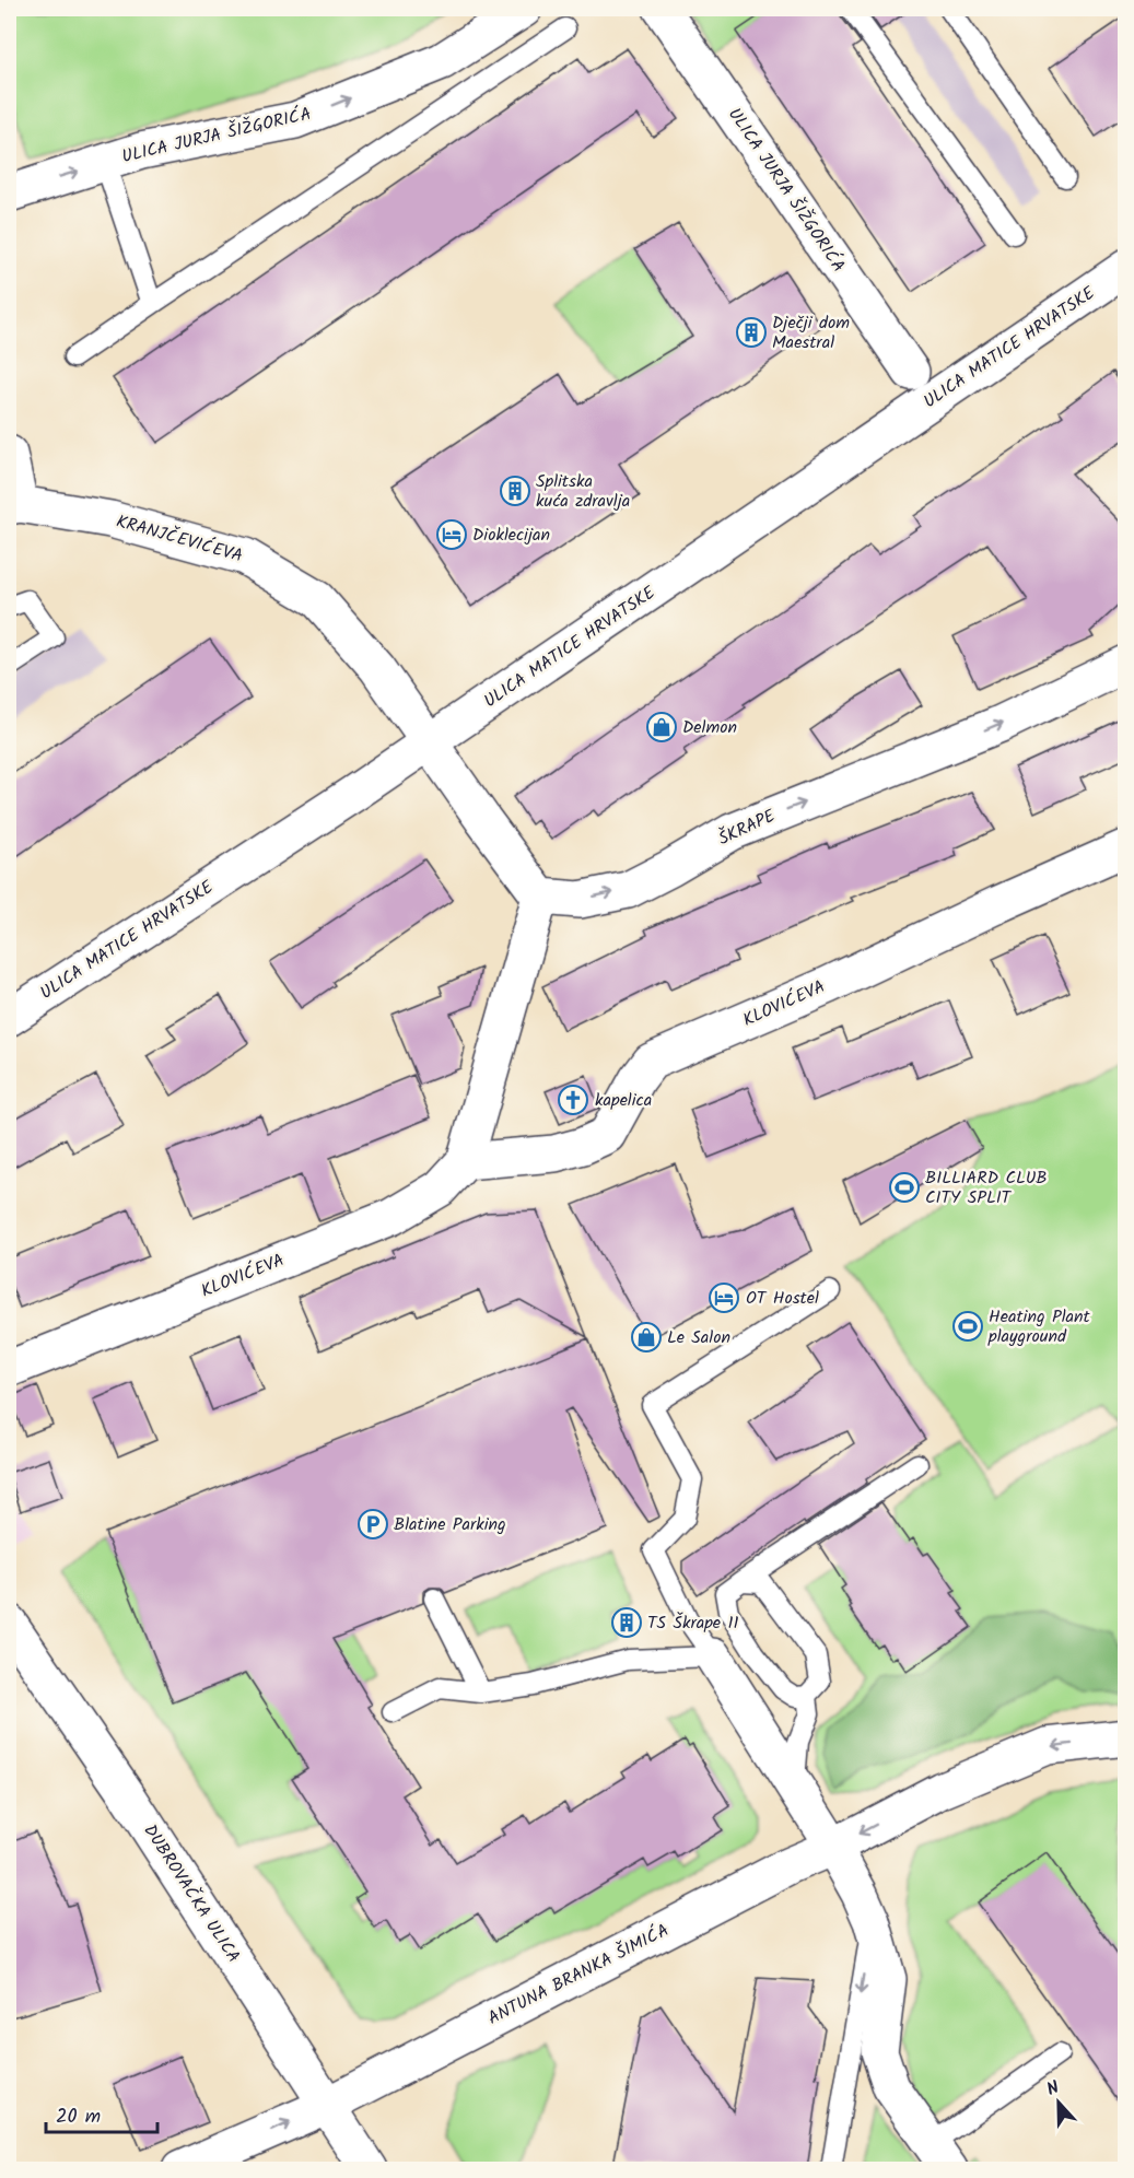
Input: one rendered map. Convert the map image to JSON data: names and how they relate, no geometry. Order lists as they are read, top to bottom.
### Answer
{
  "streets": {
    "street": [
      "ULICA JURJA ŠIŽGORIĆA",
      "ULICA MATICE HRVATSKE",
      "KRANJČEVIĆEVA",
      "ŠKRAPE",
      "KLOVIĆEVA",
      "DUBROVAČKA ULICA",
      "ANTUNA BRANKA ŠIMIĆA"
    ]
  },
  "crossings": [
    ["ULICA MATICE HRVATSKE", "KRANJČEVIĆEVA"],
    ["ŠKRAPE", "KLOVIĆEVA"],
    ["DUBROVAČKA ULICA", "ANTUNA BRANKA ŠIMIĆA"]
  ],
  "one_way": ["ULICA JURJA ŠIŽGORIĆA", "ŠKRAPE"],
  "places": {
    "building": ["Dječji dom Maestral", "Splitska kuća zdravlja", "TS Škrape 11"],
    "hotel": ["Dioklecijan", "OT Hostel"],
    "shop": ["Delmon", "Le Salon"],
    "church": ["kapelica"],
    "sports": ["BILLIARD CLUB CITY SPLIT", "Heating Plant playground"],
    "parking": ["Blatine Parking"]
  },
  "scale_bar": "20 m",
  "north": "top"
}
